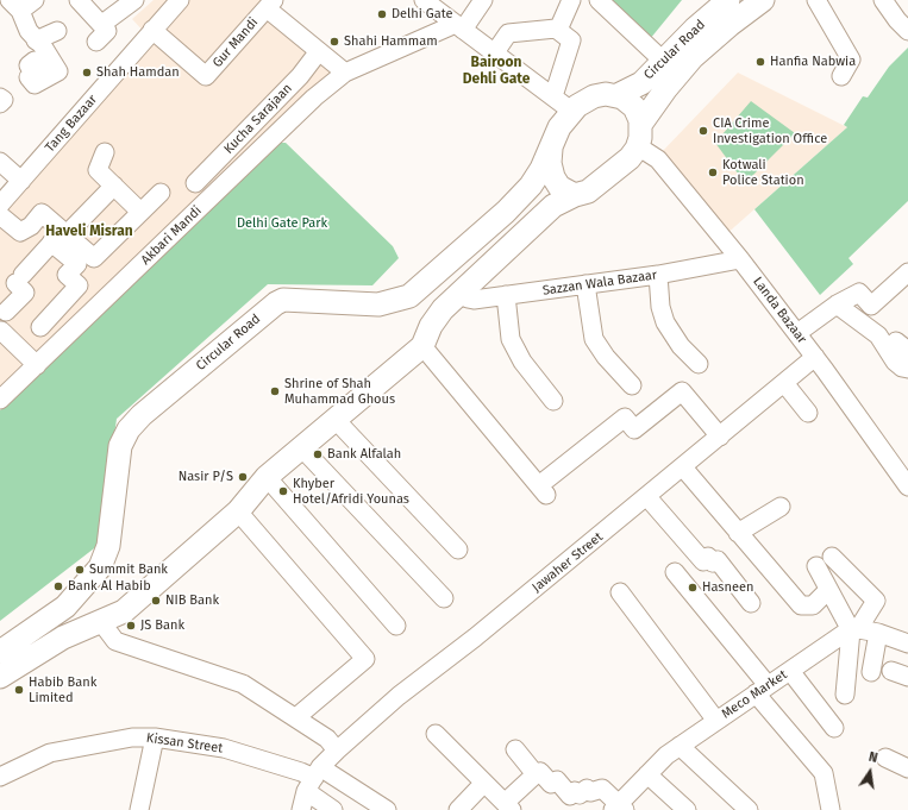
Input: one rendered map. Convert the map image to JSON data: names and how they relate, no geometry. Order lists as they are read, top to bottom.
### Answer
{
  "streets": {
    "main road": ["Circular Road"],
    "street": [
      "Gur Mandi",
      "Kucha Sarajaan",
      "Tang Bazaar",
      "Akbari Mandi",
      "Sazzan Wala Bazaar",
      "Landa Bazaar",
      "Jawaher Street",
      "Meco Market",
      "Kissan Street"
    ]
  },
  "crossings": [
    ["Gur Mandi", "Tang Bazaar"],
    ["Circular Road", "Sazzan Wala Bazaar"],
    ["Circular Road", "Landa Bazaar"],
    ["Sazzan Wala Bazaar", "Landa Bazaar"],
    ["Landa Bazaar", "Jawaher Street"],
    ["Jawaher Street", "Kissan Street"]
  ],
  "districts": ["Bairoon Dehli Gate", "Haveli Misran"],
  "parks": ["Delhi Gate Park"],
  "places": [
    "Delhi Gate",
    "Shahi Hammam",
    "Hanfia Nabwia",
    "Shah Hamdan",
    "CIA Crime Investigation Office",
    "Kotwali Police Station",
    "Shrine of Shah Muhammad Ghous",
    "Bank Alfalah",
    "Nasir P/S",
    "Khyber Hotel/Afridi Younas",
    "Summit Bank",
    "Bank Al Habib",
    "Hasneen",
    "NIB Bank",
    "JS Bank",
    "Habib Bank Limited"
  ],
  "north": "top"
}
